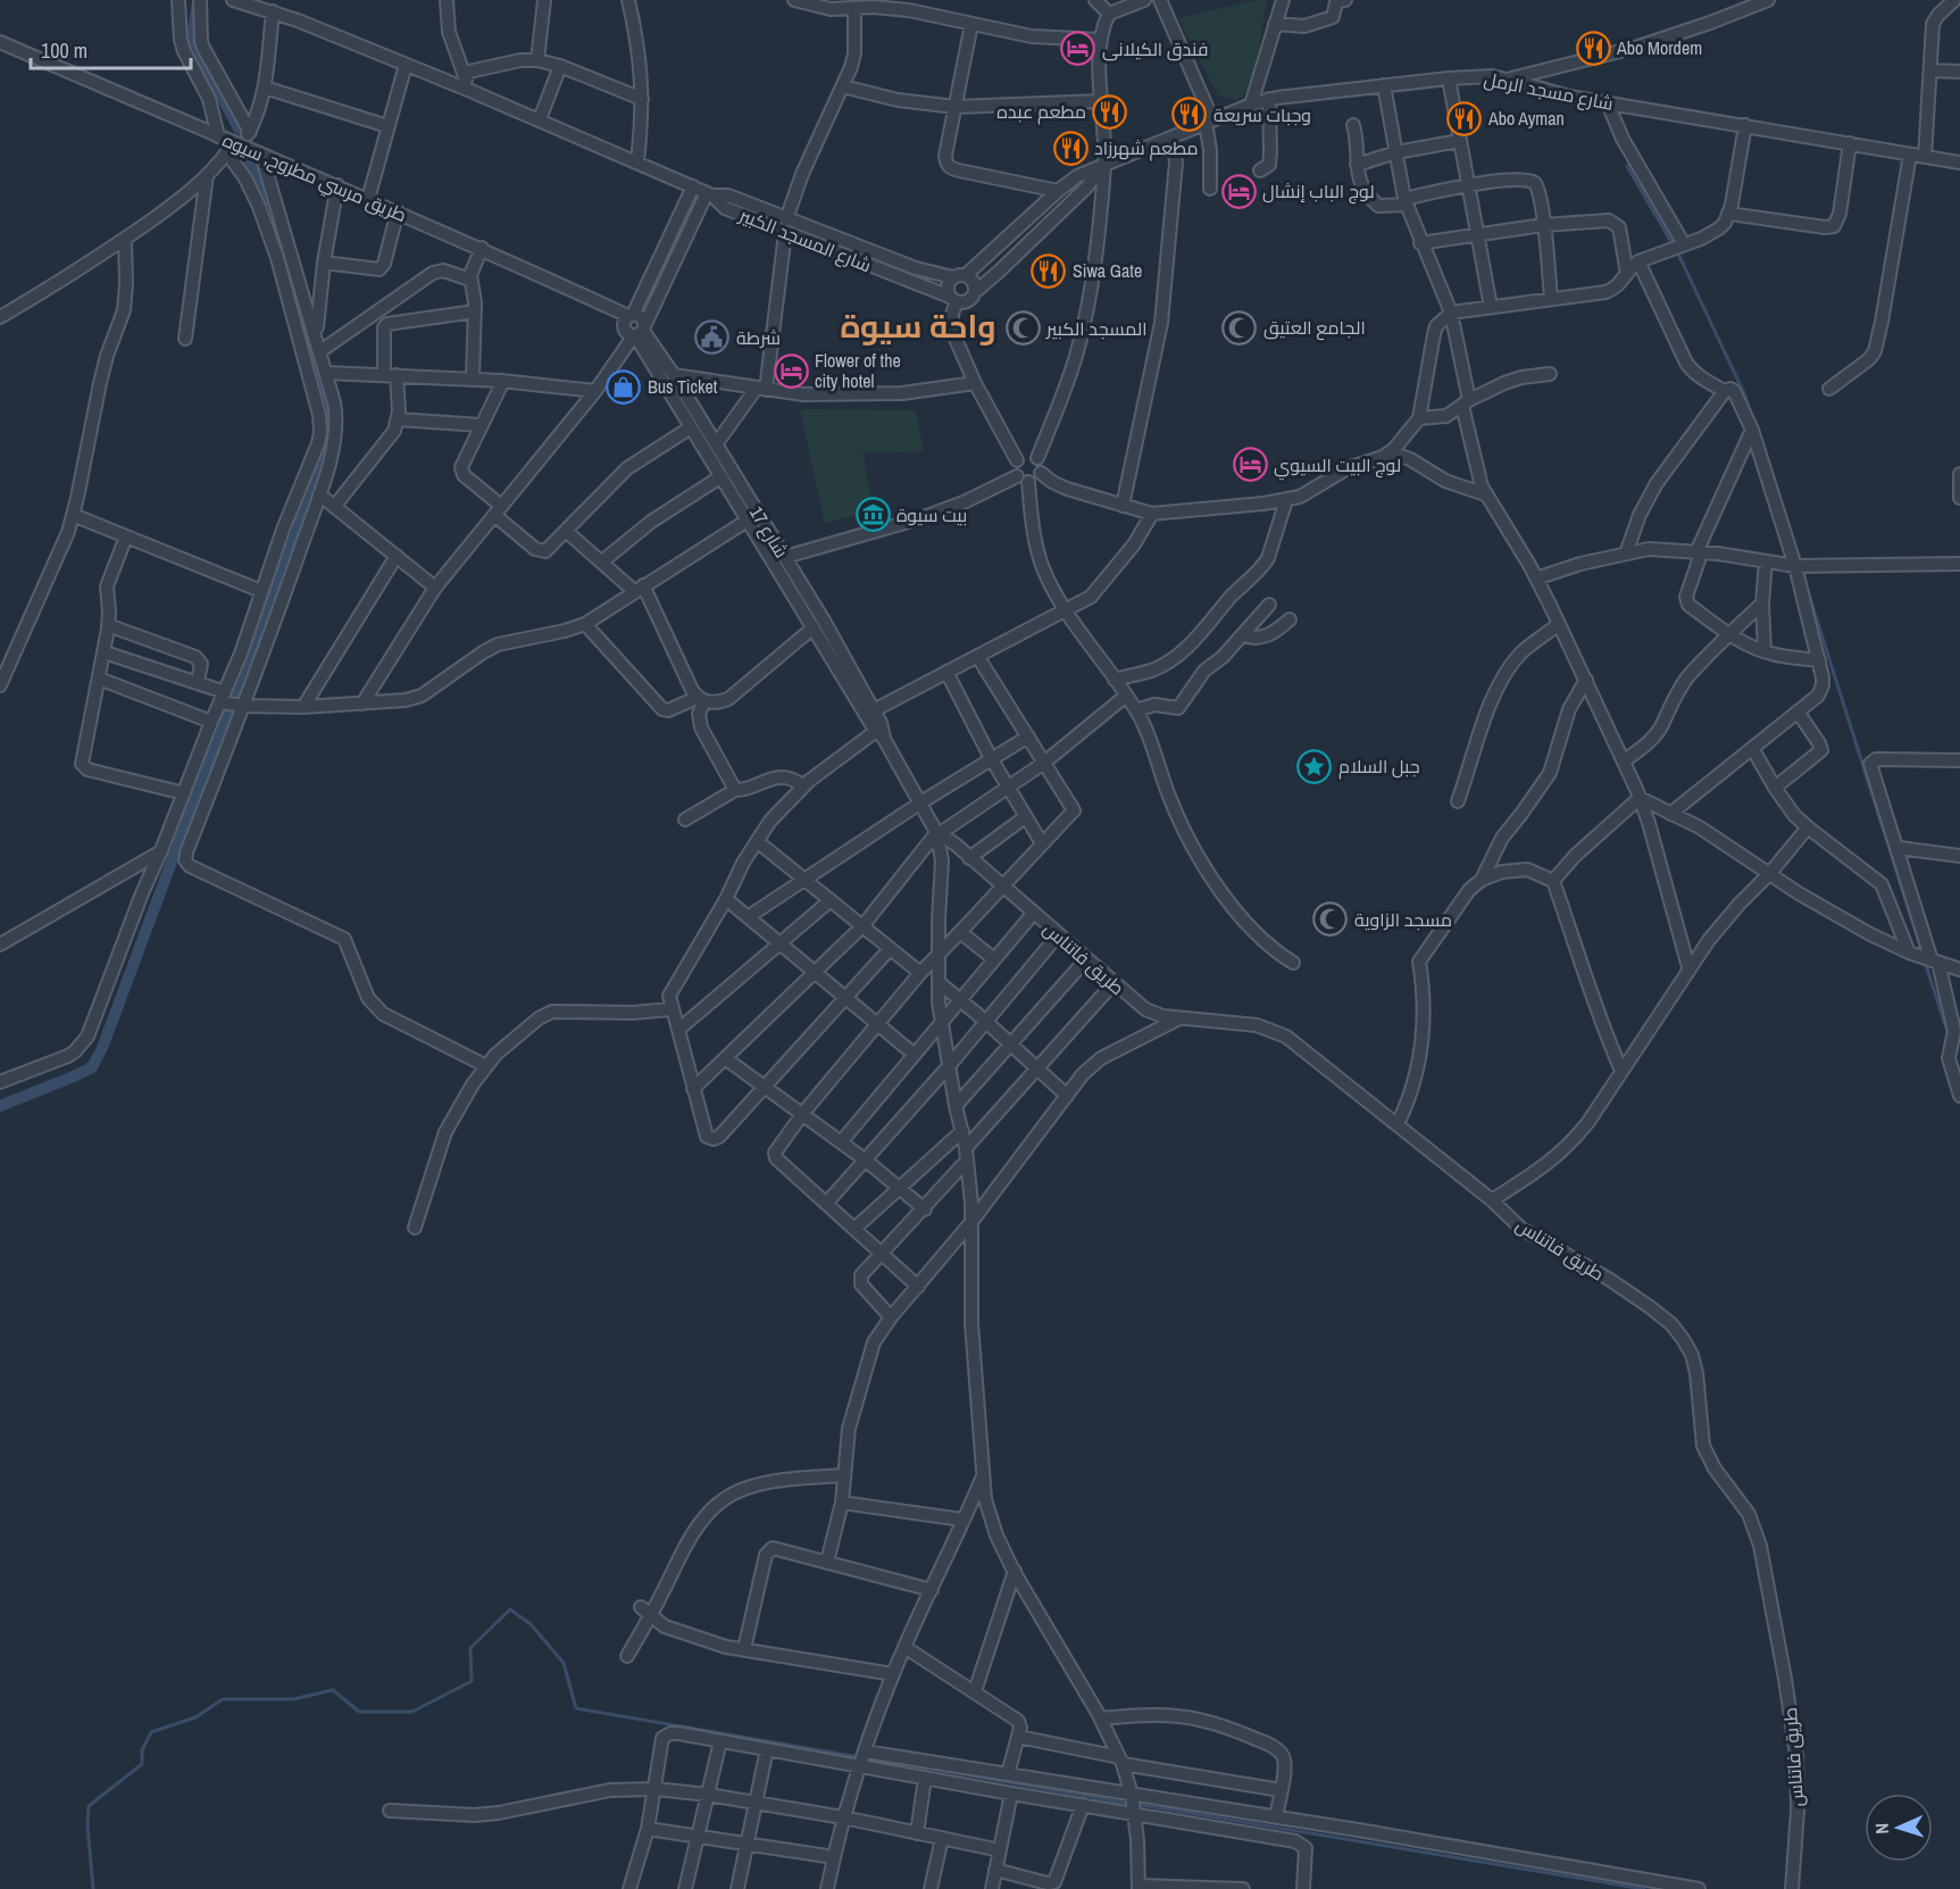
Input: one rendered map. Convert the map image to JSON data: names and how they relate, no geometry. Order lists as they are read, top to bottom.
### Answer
{
  "streets": {
    "street": [
      "شارع مسجد الرمل",
      "طريق مرسي مطروح, سيوه",
      "شارع المسجد الكبير",
      "شارع 17",
      "طريق فاتناس"
    ]
  },
  "crossings": [
    ["طريق مرسي مطروح, سيوه", "شارع 17"],
    ["شارع 17", "طريق فاتناس"]
  ],
  "districts": ["واحة سيوة"],
  "places": {
    "restaurant": [
      "Abo Mordem",
      "مطعم عبده",
      "وجبات سريعة",
      "Abo Ayman",
      "مطعم شهرزاد",
      "Siwa Gate"
    ],
    "hotel": [
      "فندق الكيلانى",
      "لوج الباب إنشال",
      "Flower of the city hotel",
      "لوج البيت السيوي"
    ],
    "mosque": ["الجامع العتيق", "المسجد الكبير", "مسجد الزاوية"],
    "public building": ["شرطة"],
    "shop": ["Bus Ticket"],
    "museum": ["بيت سيوة"],
    "place": ["جبل السلام"]
  },
  "scale_bar": "100 m",
  "north": "left"
}
